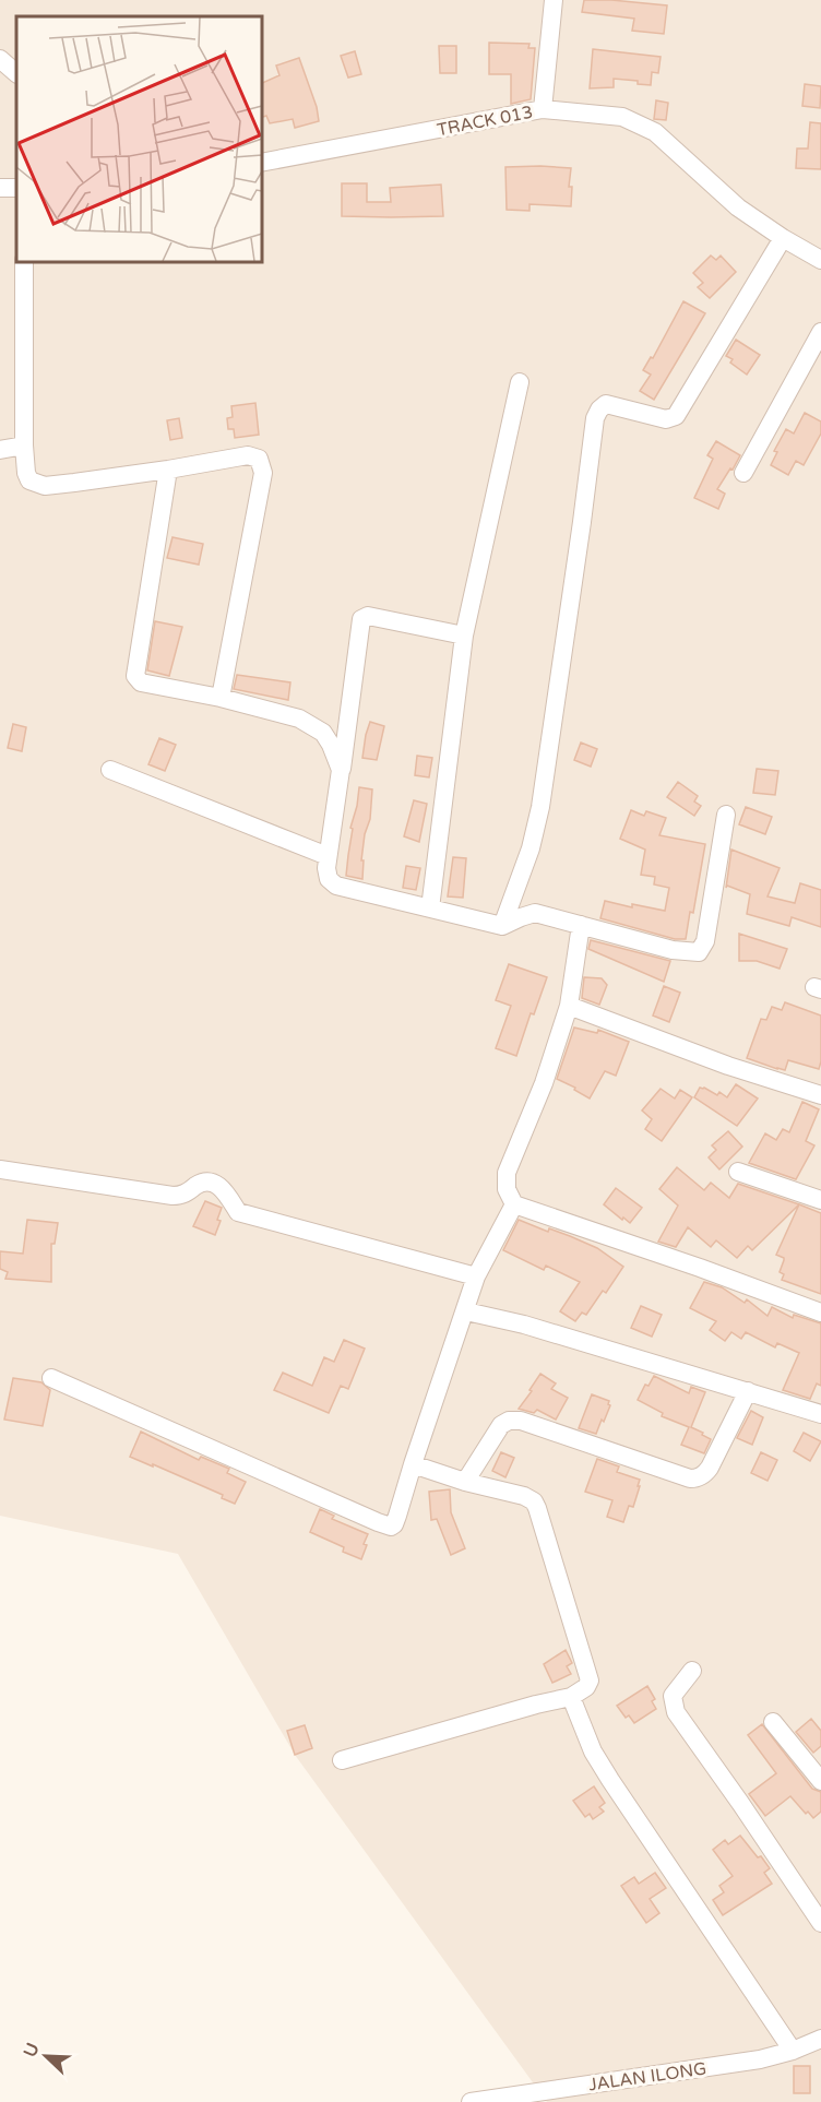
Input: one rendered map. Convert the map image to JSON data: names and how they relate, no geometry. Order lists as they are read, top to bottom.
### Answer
{
  "streets": {
    "street": ["TRACK 013", "JALAN ILONG"]
  },
  "north": "top left"
}
